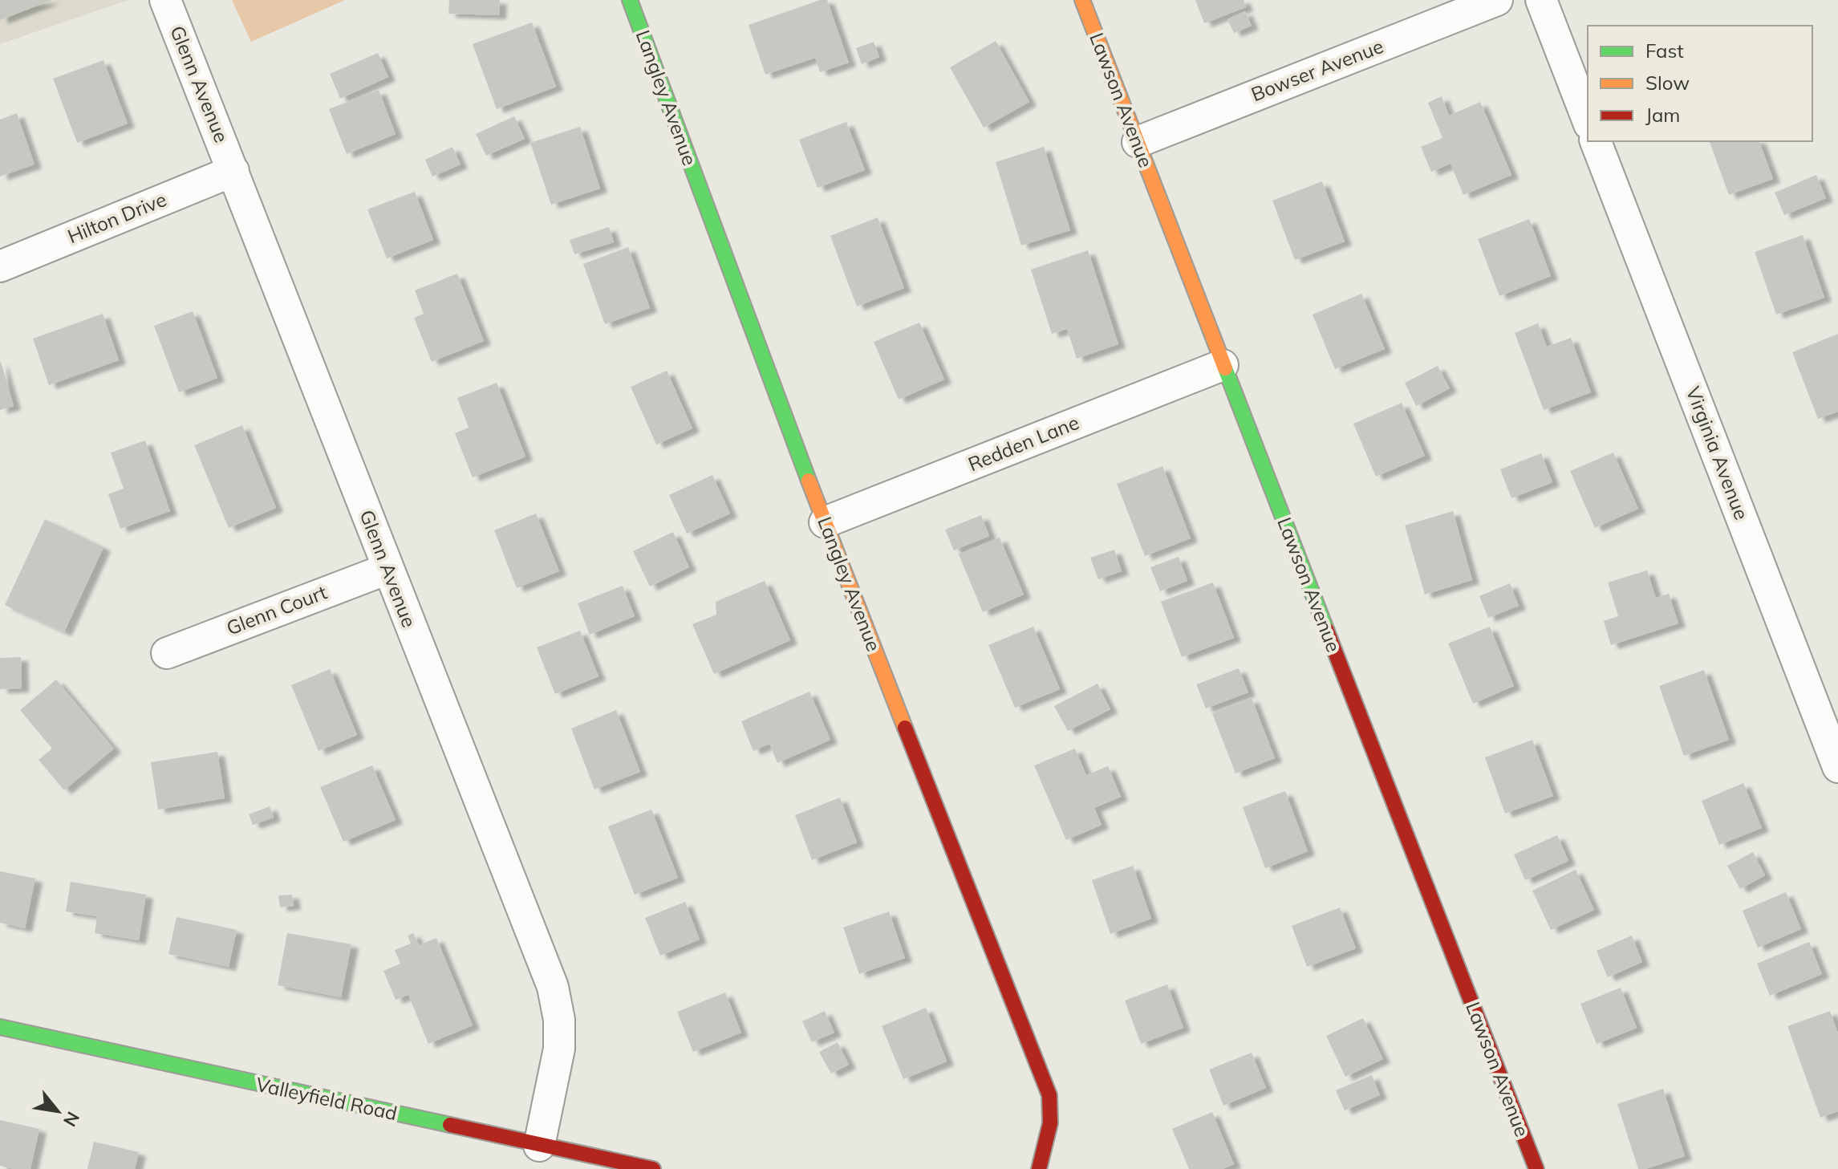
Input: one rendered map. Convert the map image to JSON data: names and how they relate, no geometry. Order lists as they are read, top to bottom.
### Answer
{
  "streets": {
    "street": [
      "Bowser Avenue",
      "Glenn Avenue",
      "Langley Avenue",
      "Lawson Avenue",
      "Hilton Drive",
      "Redden Lane",
      "Virginia Avenue",
      "Glenn Court",
      "Valleyfield Road"
    ]
  },
  "crossings": [
    ["Bowser Avenue", "Lawson Avenue"],
    ["Glenn Avenue", "Hilton Drive"],
    ["Glenn Avenue", "Glenn Court"],
    ["Glenn Avenue", "Valleyfield Road"],
    ["Langley Avenue", "Redden Lane"],
    ["Lawson Avenue", "Redden Lane"]
  ],
  "legend": ["Fast", "Slow", "Jam"],
  "north": "bottom right"
}
